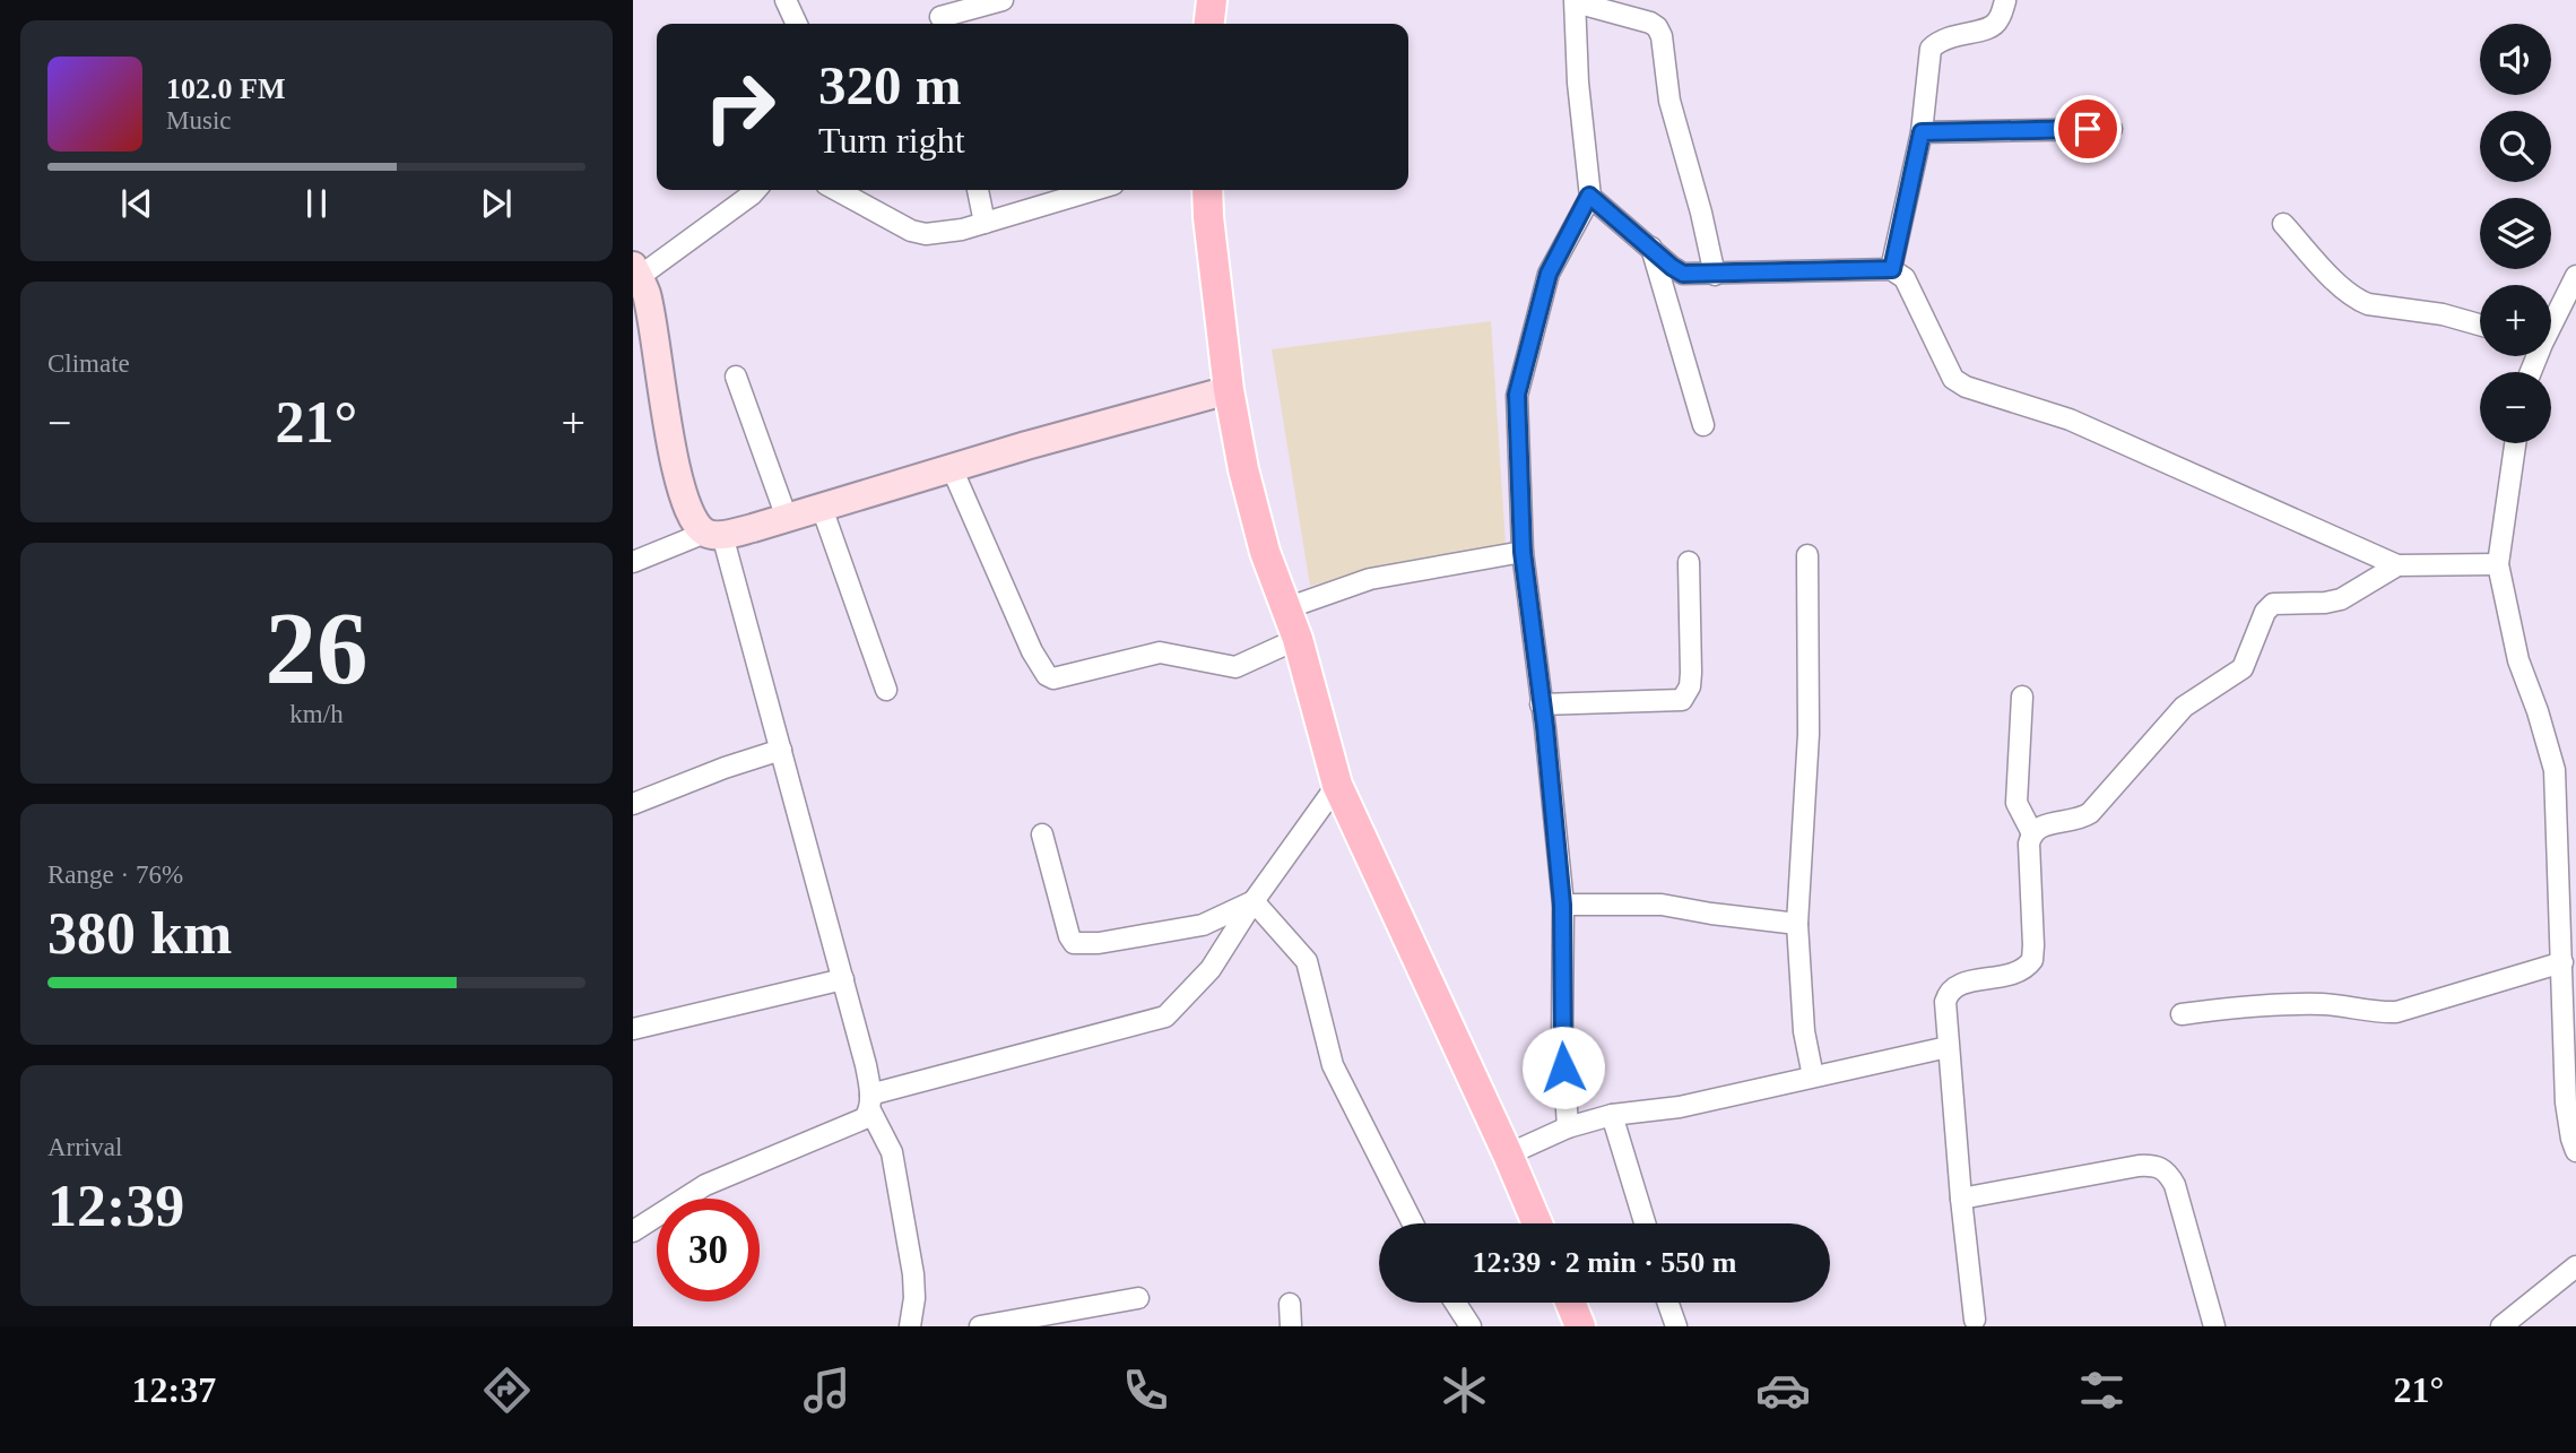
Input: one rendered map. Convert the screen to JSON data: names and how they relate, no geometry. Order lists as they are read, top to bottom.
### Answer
{
  "page": {
    "map_buttons": ["+", "−"],
    "turn": ["320 m", "Turn right"],
    "song": ["102.0 FM", "Music"],
    "tile": [
      "Climate",
      ["26", "km/h"],
      ["Range · 76%", "380 km"],
      ["Arrival", "12:39"]
    ],
    "heat": ["−", "21°", "+"],
    "limit": "30",
    "trip": "12:39 · 2 min · 550 m",
    "tabs": ["12:37", "21°"]
  }
}
